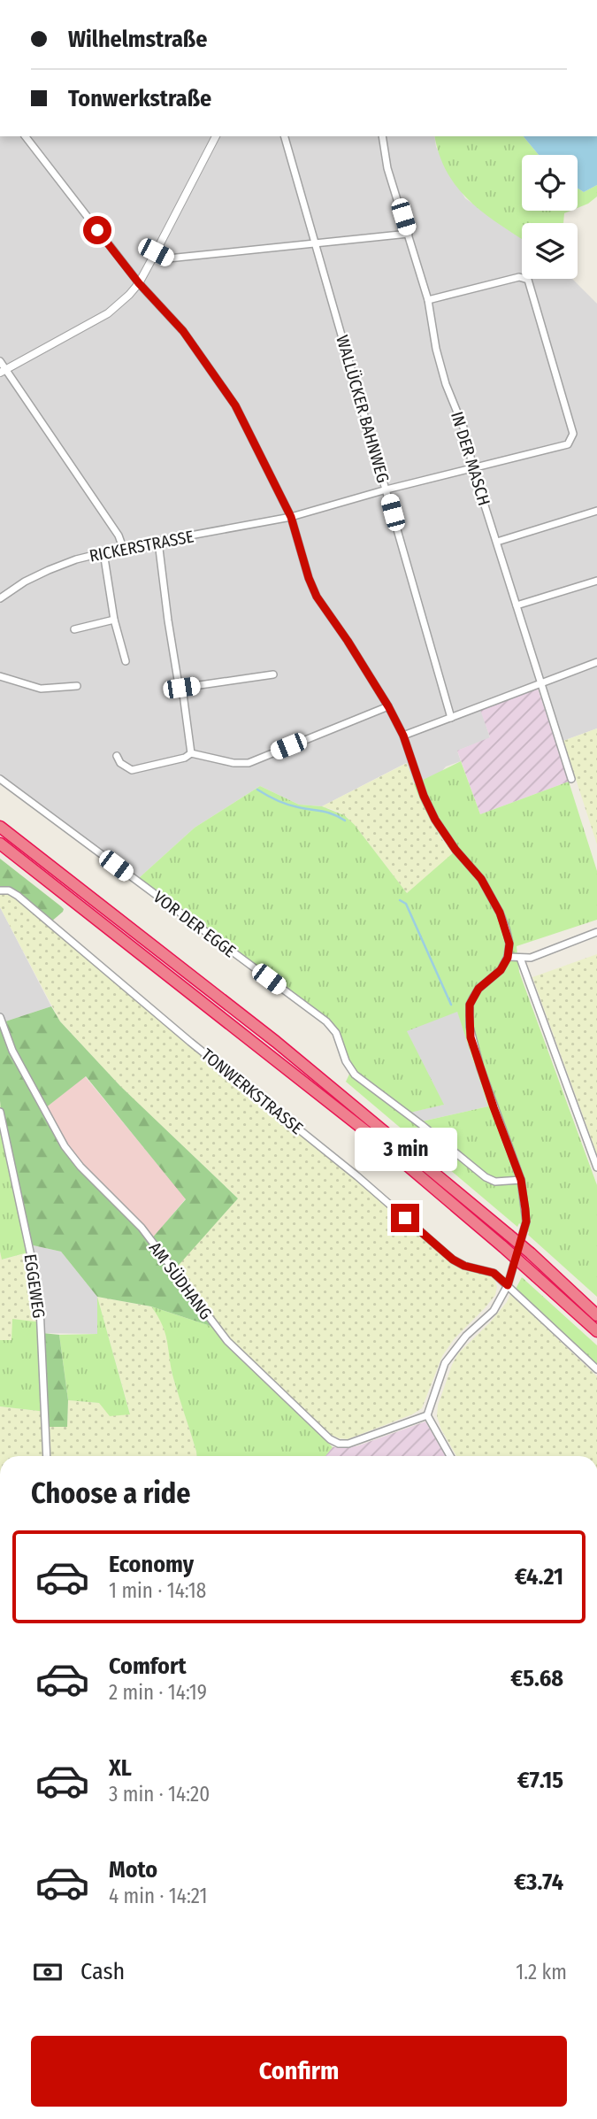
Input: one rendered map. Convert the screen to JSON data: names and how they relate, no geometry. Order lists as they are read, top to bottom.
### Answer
{
  "streets": {
    "street": [
      "WALLÜCKER BAHNWEG",
      "IN DER MASCH",
      "RICKERSTRASSE",
      "VOR DER EGGE",
      "TONWERKSTRASSE",
      "AM SÜDHANG",
      "EGGEWEG"
    ]
  },
  "crossings": [
    ["WALLÜCKER BAHNWEG", "RICKERSTRASSE"],
    ["IN DER MASCH", "RICKERSTRASSE"]
  ],
  "page": {
    "banner": ["Wilhelmstraße", "Tonwerkstraße"],
    "bubble": "3 min",
    "heading": "Choose a ride",
    "list": [
      {
        "name": "Economy",
        "note": "1 min · 14:18",
        "value": "€4.21"
      },
      {
        "name": "Comfort",
        "note": "2 min · 14:19",
        "value": "€5.68"
      },
      {
        "name": "XL",
        "note": "3 min · 14:20",
        "value": "€7.15"
      },
      {
        "name": "Moto",
        "note": "4 min · 14:21",
        "value": "€3.74"
      }
    ],
    "pay": ["Cash", "1.2 km"],
    "buttons": "Confirm"
  }
}
